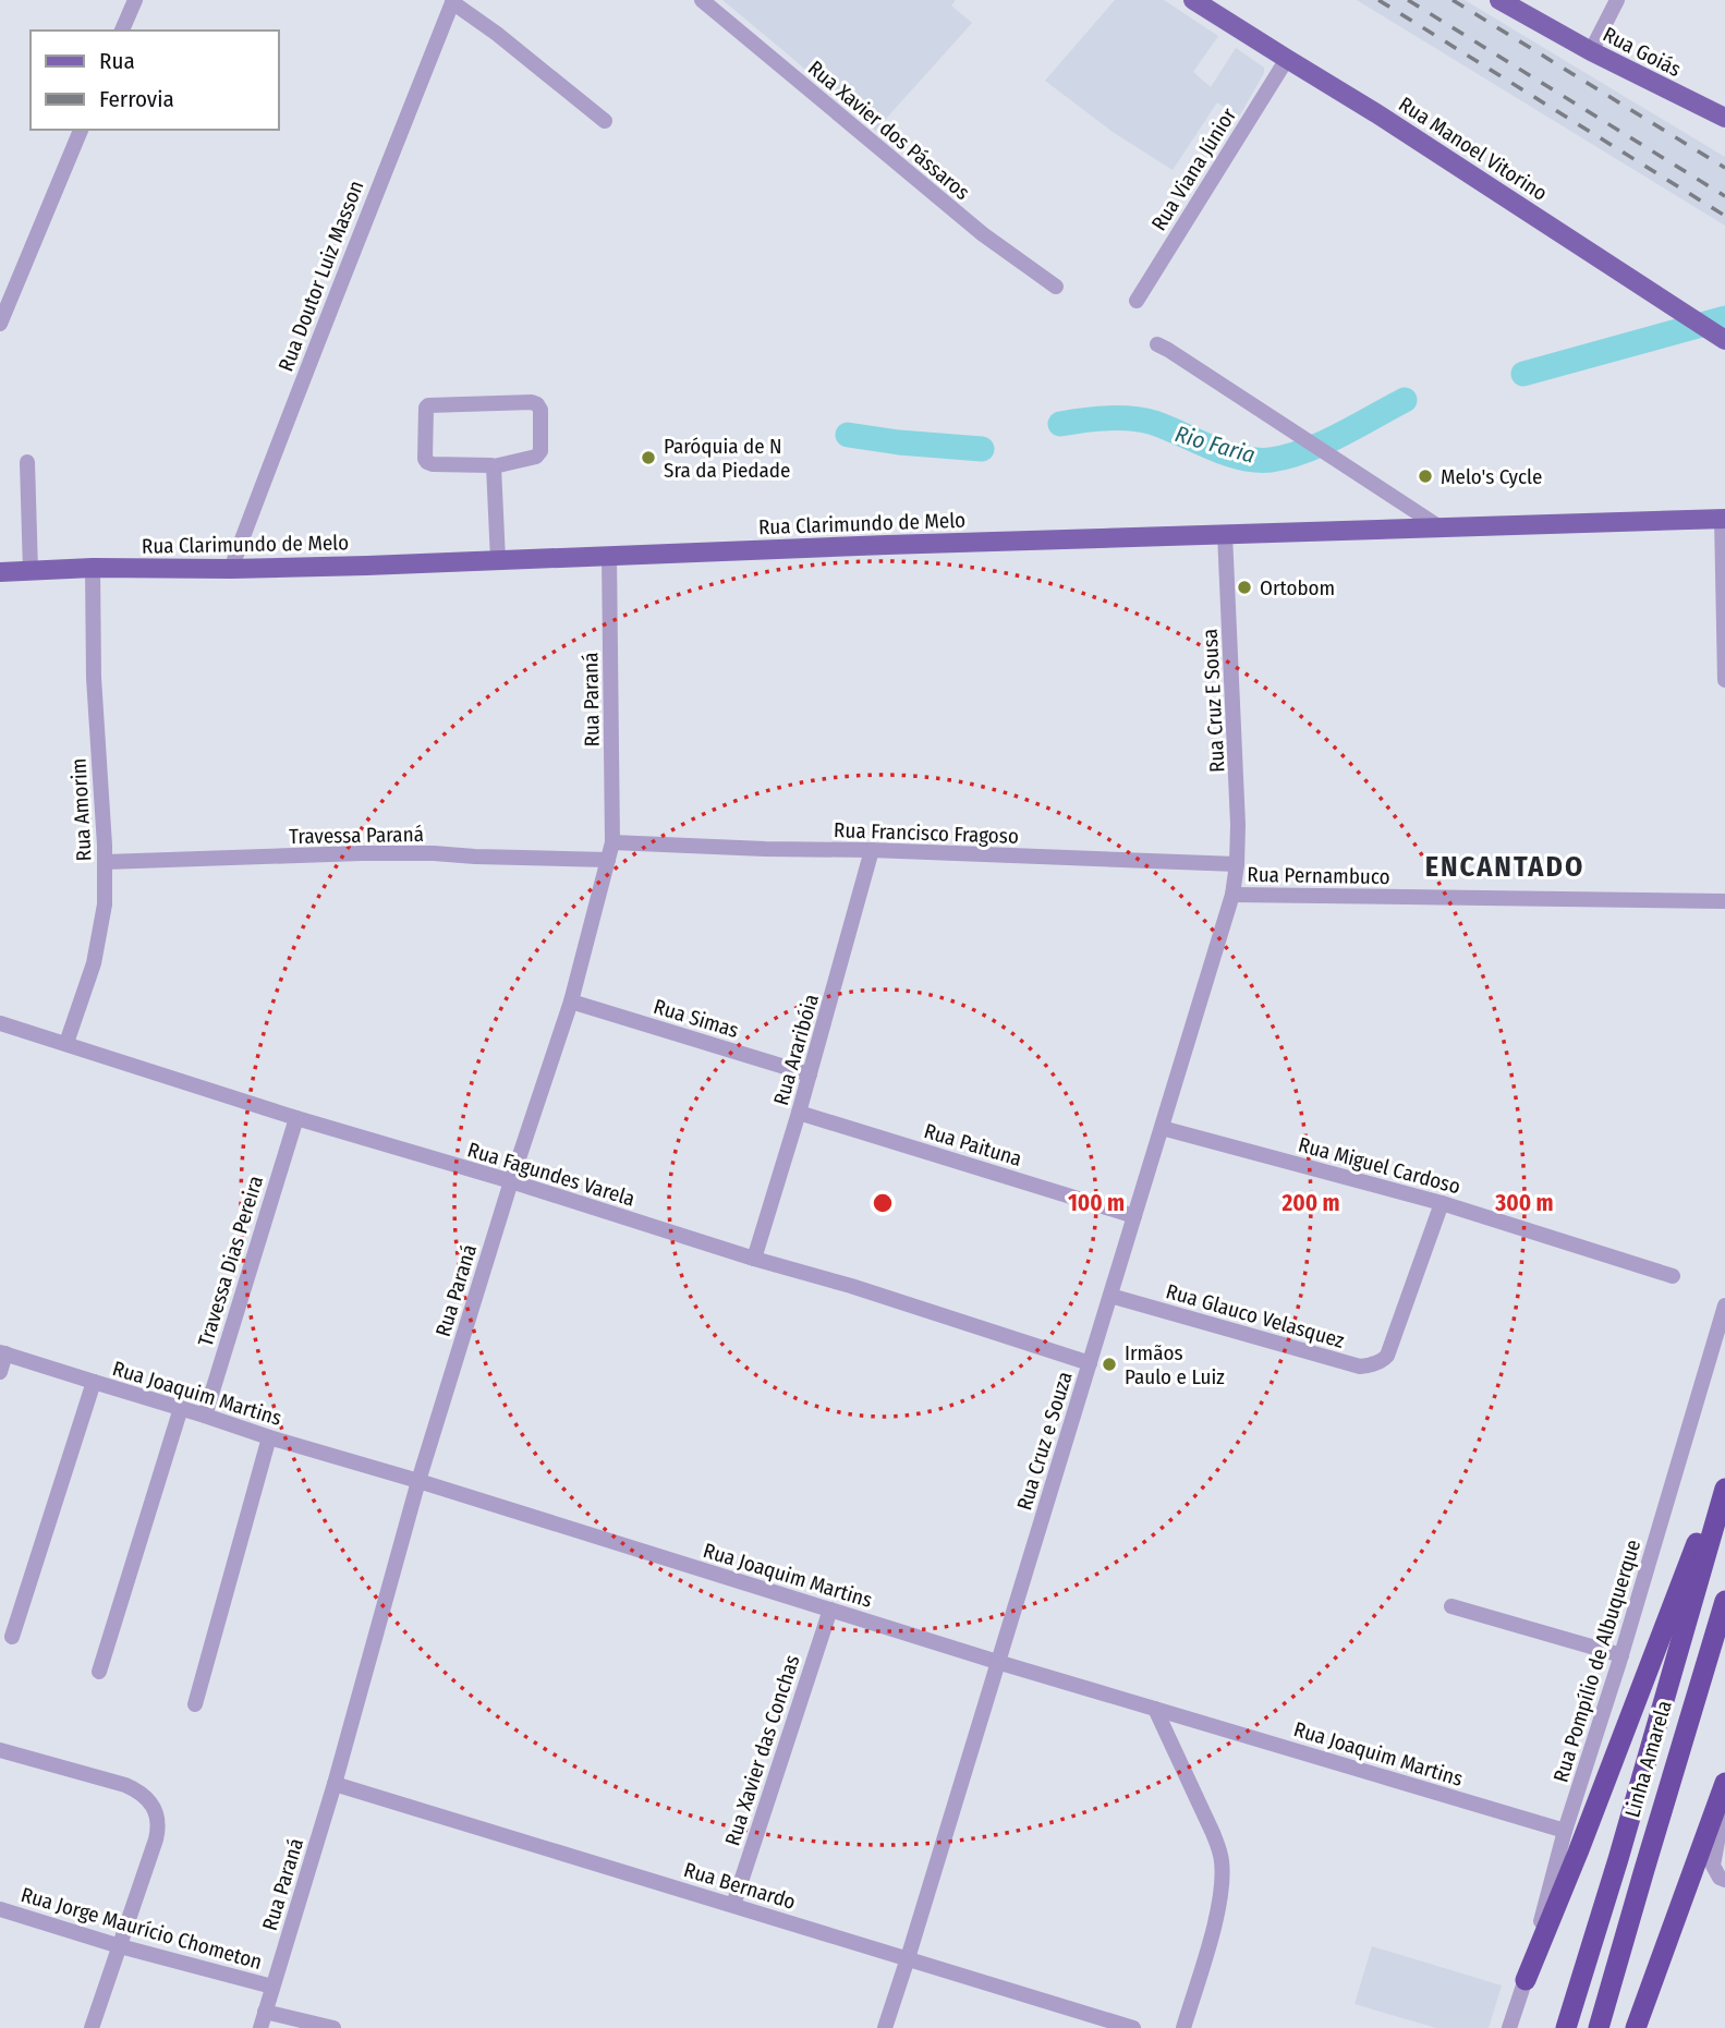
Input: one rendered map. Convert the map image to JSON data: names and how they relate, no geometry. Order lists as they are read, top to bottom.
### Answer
{
  "streets": {
    "highway": ["Linha Amarela"],
    "main road": ["Rua Goiás", "Rua Manoel Vitorino", "Rua Clarimundo de Melo"],
    "street": [
      "Rua Xavier dos Pássaros",
      "Rua Viana Júnior",
      "Rua Doutor Luiz Masson",
      "Rua Paraná",
      "Rua Cruz E Sousa",
      "Rua Amorim",
      "Rua Francisco Fragoso",
      "Travessa Paraná",
      "Rua Pernambuco",
      "Rua Simas",
      "Rua Araribóia",
      "Rua Paituna",
      "Rua Miguel Cardoso",
      "Rua Fagundes Varela",
      "Travessa Dias Pereira",
      "Rua Glauco Velasquez",
      "Rua Joaquim Martins",
      "Rua Cruz e Souza",
      "Rua Pompílio de Albuquerque",
      "Rua Xavier das Conchas",
      "Rua Bernardo",
      "Rua Jorge Maurício Chometon"
    ]
  },
  "crossings": [
    ["Rua Manoel Vitorino", "Rua Viana Júnior"],
    ["Rua Doutor Luiz Masson", "Rua Clarimundo de Melo"],
    ["Rua Clarimundo de Melo", "Rua Paraná"],
    ["Rua Clarimundo de Melo", "Rua Cruz E Sousa"],
    ["Rua Clarimundo de Melo", "Rua Amorim"],
    ["Rua Paraná", "Rua Francisco Fragoso"],
    ["Rua Paraná", "Travessa Paraná"],
    ["Rua Paraná", "Rua Simas"],
    ["Rua Paraná", "Rua Fagundes Varela"],
    ["Rua Paraná", "Rua Joaquim Martins"],
    ["Rua Paraná", "Rua Bernardo"],
    ["Rua Paraná", "Rua Jorge Maurício Chometon"],
    ["Rua Cruz E Sousa", "Rua Francisco Fragoso"],
    ["Rua Cruz E Sousa", "Rua Cruz e Souza"],
    ["Rua Amorim", "Travessa Paraná"],
    ["Rua Amorim", "Rua Fagundes Varela"],
    ["Rua Francisco Fragoso", "Rua Araribóia"],
    ["Rua Francisco Fragoso", "Rua Cruz e Souza"],
    ["Rua Pernambuco", "Rua Cruz e Souza"],
    ["Rua Simas", "Rua Araribóia"],
    ["Rua Araribóia", "Rua Paituna"],
    ["Rua Araribóia", "Rua Fagundes Varela"],
    ["Rua Paituna", "Rua Cruz e Souza"],
    ["Rua Miguel Cardoso", "Rua Glauco Velasquez"],
    ["Rua Miguel Cardoso", "Rua Cruz e Souza"],
    ["Rua Fagundes Varela", "Travessa Dias Pereira"],
    ["Rua Fagundes Varela", "Rua Cruz e Souza"],
    ["Travessa Dias Pereira", "Rua Joaquim Martins"],
    ["Rua Glauco Velasquez", "Rua Cruz e Souza"],
    ["Rua Joaquim Martins", "Rua Cruz e Souza"],
    ["Rua Joaquim Martins", "Rua Pompílio de Albuquerque"],
    ["Rua Joaquim Martins", "Rua Xavier das Conchas"],
    ["Rua Cruz e Souza", "Rua Bernardo"],
    ["Rua Xavier das Conchas", "Rua Bernardo"]
  ],
  "districts": ["ENCANTADO"],
  "water": ["Rio Faria"],
  "places": [
    "Paróquia de N Sra da Piedade",
    "Melo's Cycle",
    "Ortobom",
    "Irmãos Paulo e Luiz"
  ],
  "legend": ["Rua", "Ferrovia"],
  "rings": ["100 m", "200 m", "300 m"]
}
